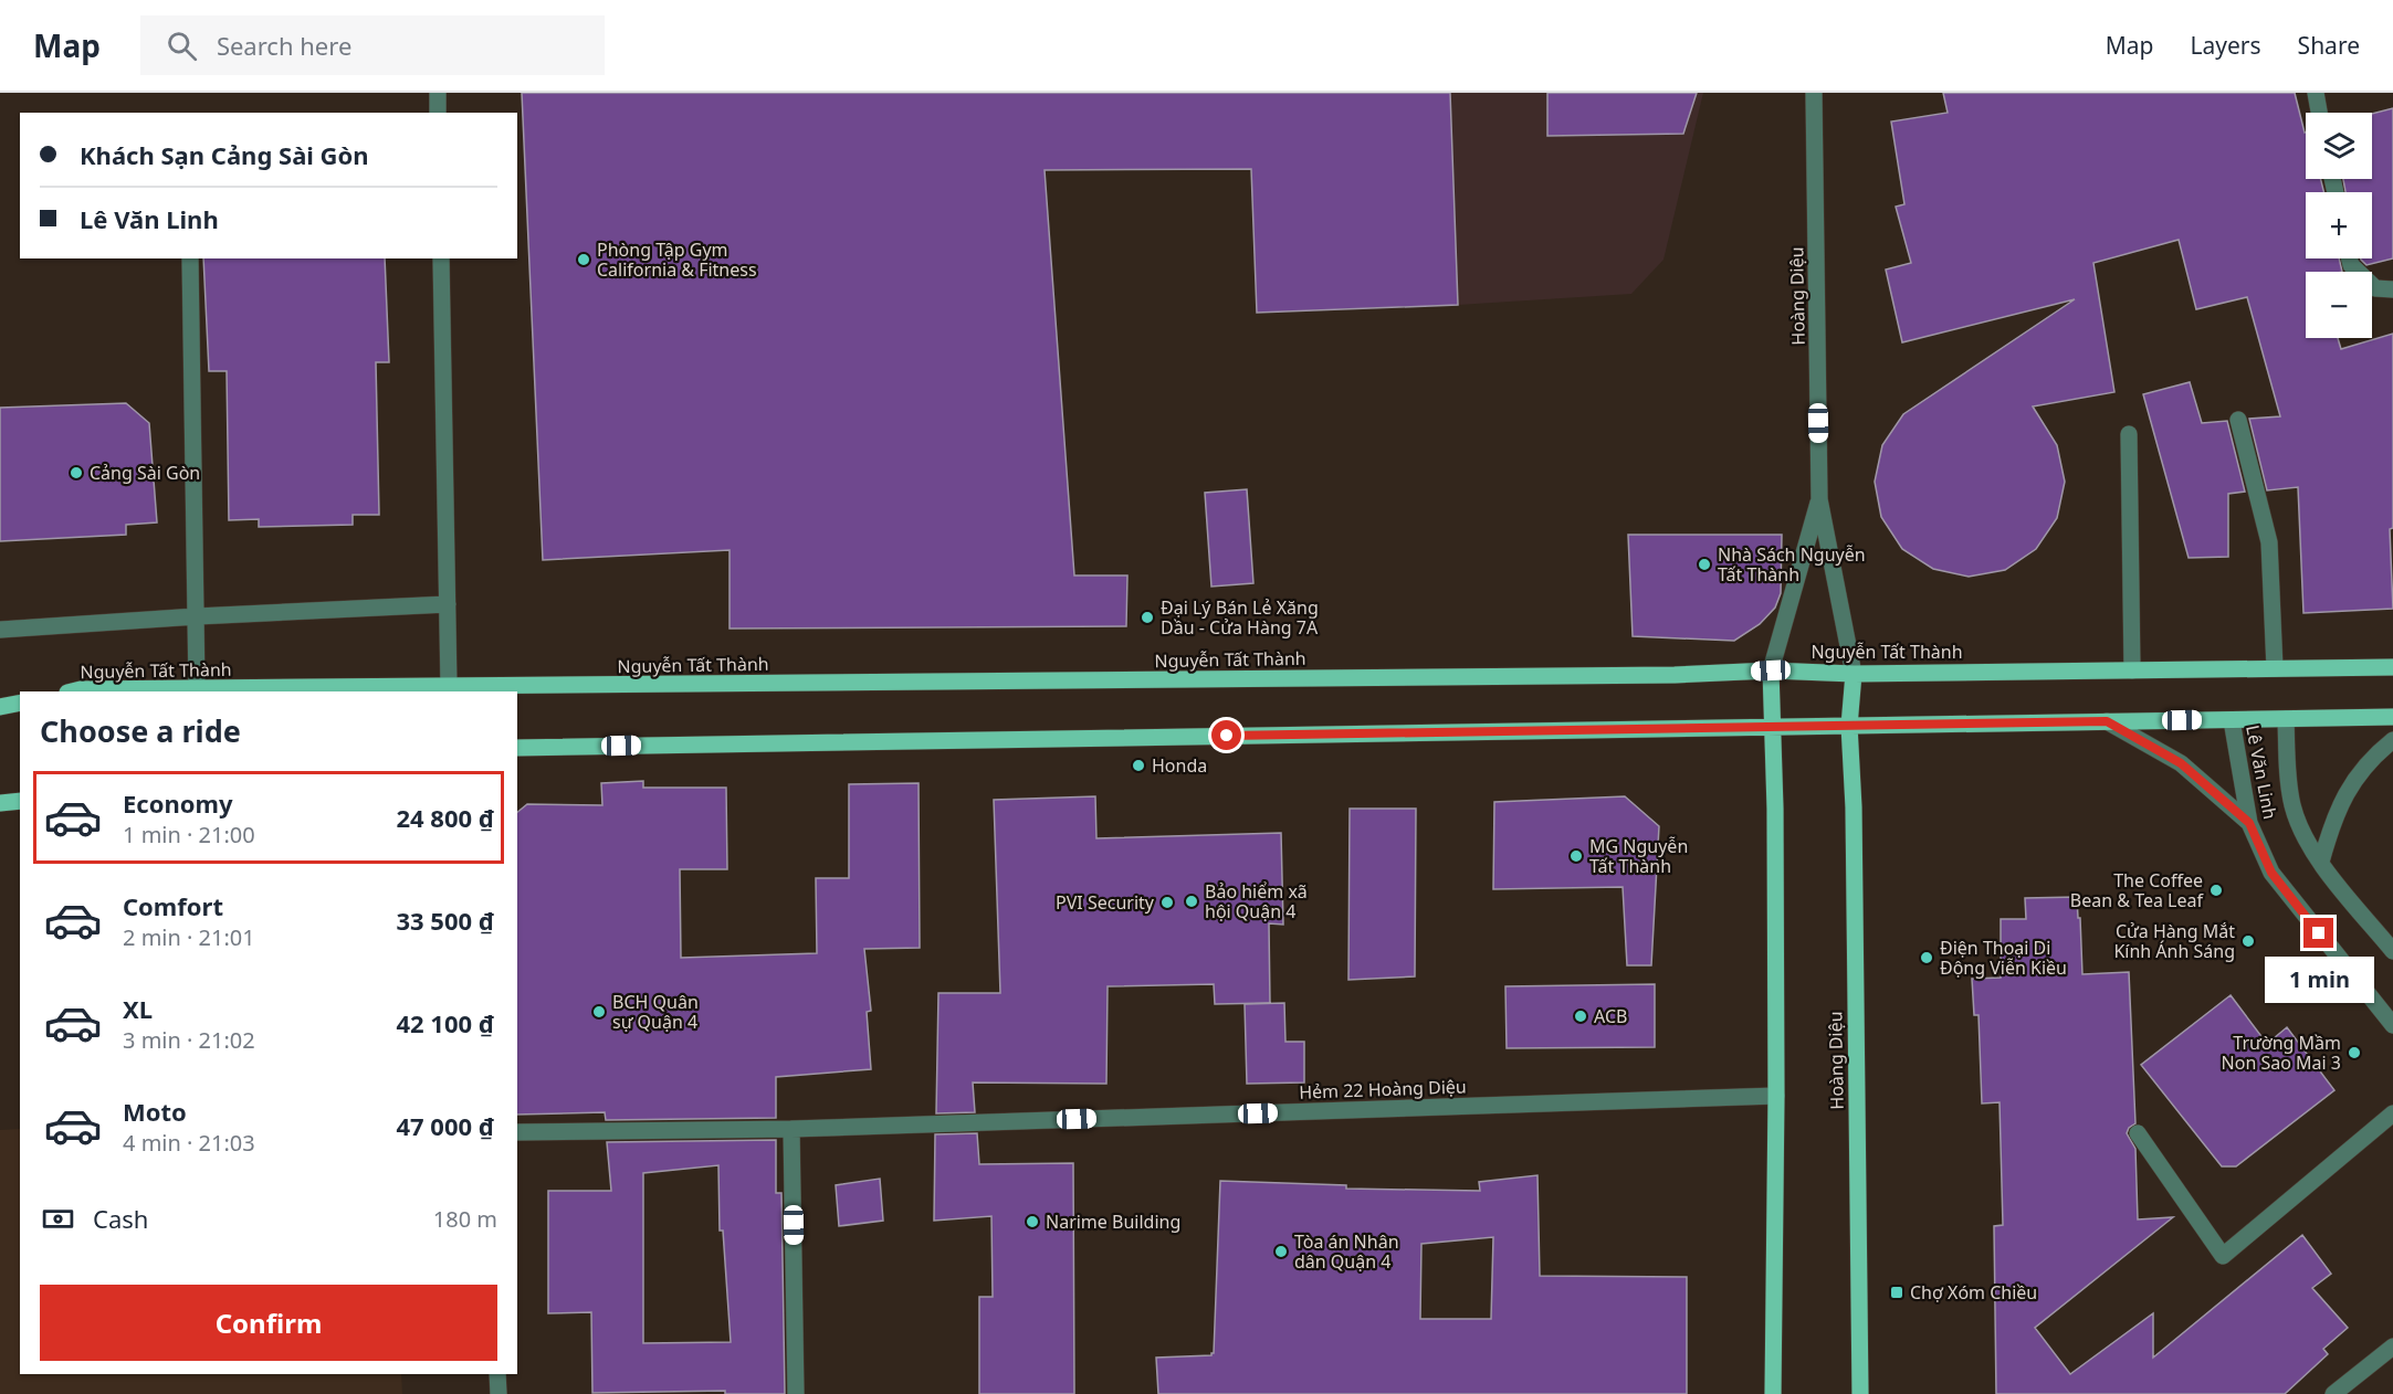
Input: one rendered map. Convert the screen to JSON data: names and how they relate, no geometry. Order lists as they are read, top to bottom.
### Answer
{
  "streets": {
    "main road": ["Hoàng Diệu", "Nguyễn Tất Thành"],
    "street": ["Lê Văn Linh", "Hẻm 22 Hoàng Diệu"]
  },
  "crossings": [
    ["Hoàng Diệu", "Nguyễn Tất Thành"]
  ],
  "places": {
    "other": [
      "Phòng Tập Gym California & Fitness",
      "Cảng Sài Gòn",
      "Nhà Sách Nguyễn Tất Thành",
      "Đại Lý Bán Lẻ Xăng Dầu - Cửa Hàng 7A",
      "Honda",
      "MG Nguyễn Tất Thành",
      "The Coffee Bean & Tea Leaf",
      "Bảo hiểm xã hội Quận 4",
      "PVI Security",
      "Cửa Hàng Mắt Kính Ánh Sáng",
      "Điện Thoại Di Động Viễn Kiều",
      "BCH Quân sự Quận 4",
      "ACB",
      "Trường Mầm Non Sao Mai 3",
      "Narime Building",
      "Tòa án Nhân dân Quận 4"
    ],
    "transit": ["Chợ Xóm Chiều"]
  },
  "page": {
    "header": "Map",
    "search": "Search here",
    "nav": ["Map", "Layers", "Share"],
    "map_buttons": ["+", "−"],
    "banner": ["Khách Sạn Cảng Sài Gòn", "Lê Văn Linh"],
    "heading": "Choose a ride",
    "list": [
      {
        "name": "Economy",
        "note": "1 min · 21:00",
        "value": "24 800 ₫"
      },
      {
        "name": "Comfort",
        "note": "2 min · 21:01",
        "value": "33 500 ₫"
      },
      {
        "name": "XL",
        "note": "3 min · 21:02",
        "value": "42 100 ₫"
      },
      {
        "name": "Moto",
        "note": "4 min · 21:03",
        "value": "47 000 ₫"
      }
    ],
    "bubble": "1 min",
    "pay": ["Cash", "180 m"],
    "buttons": "Confirm"
  }
}
